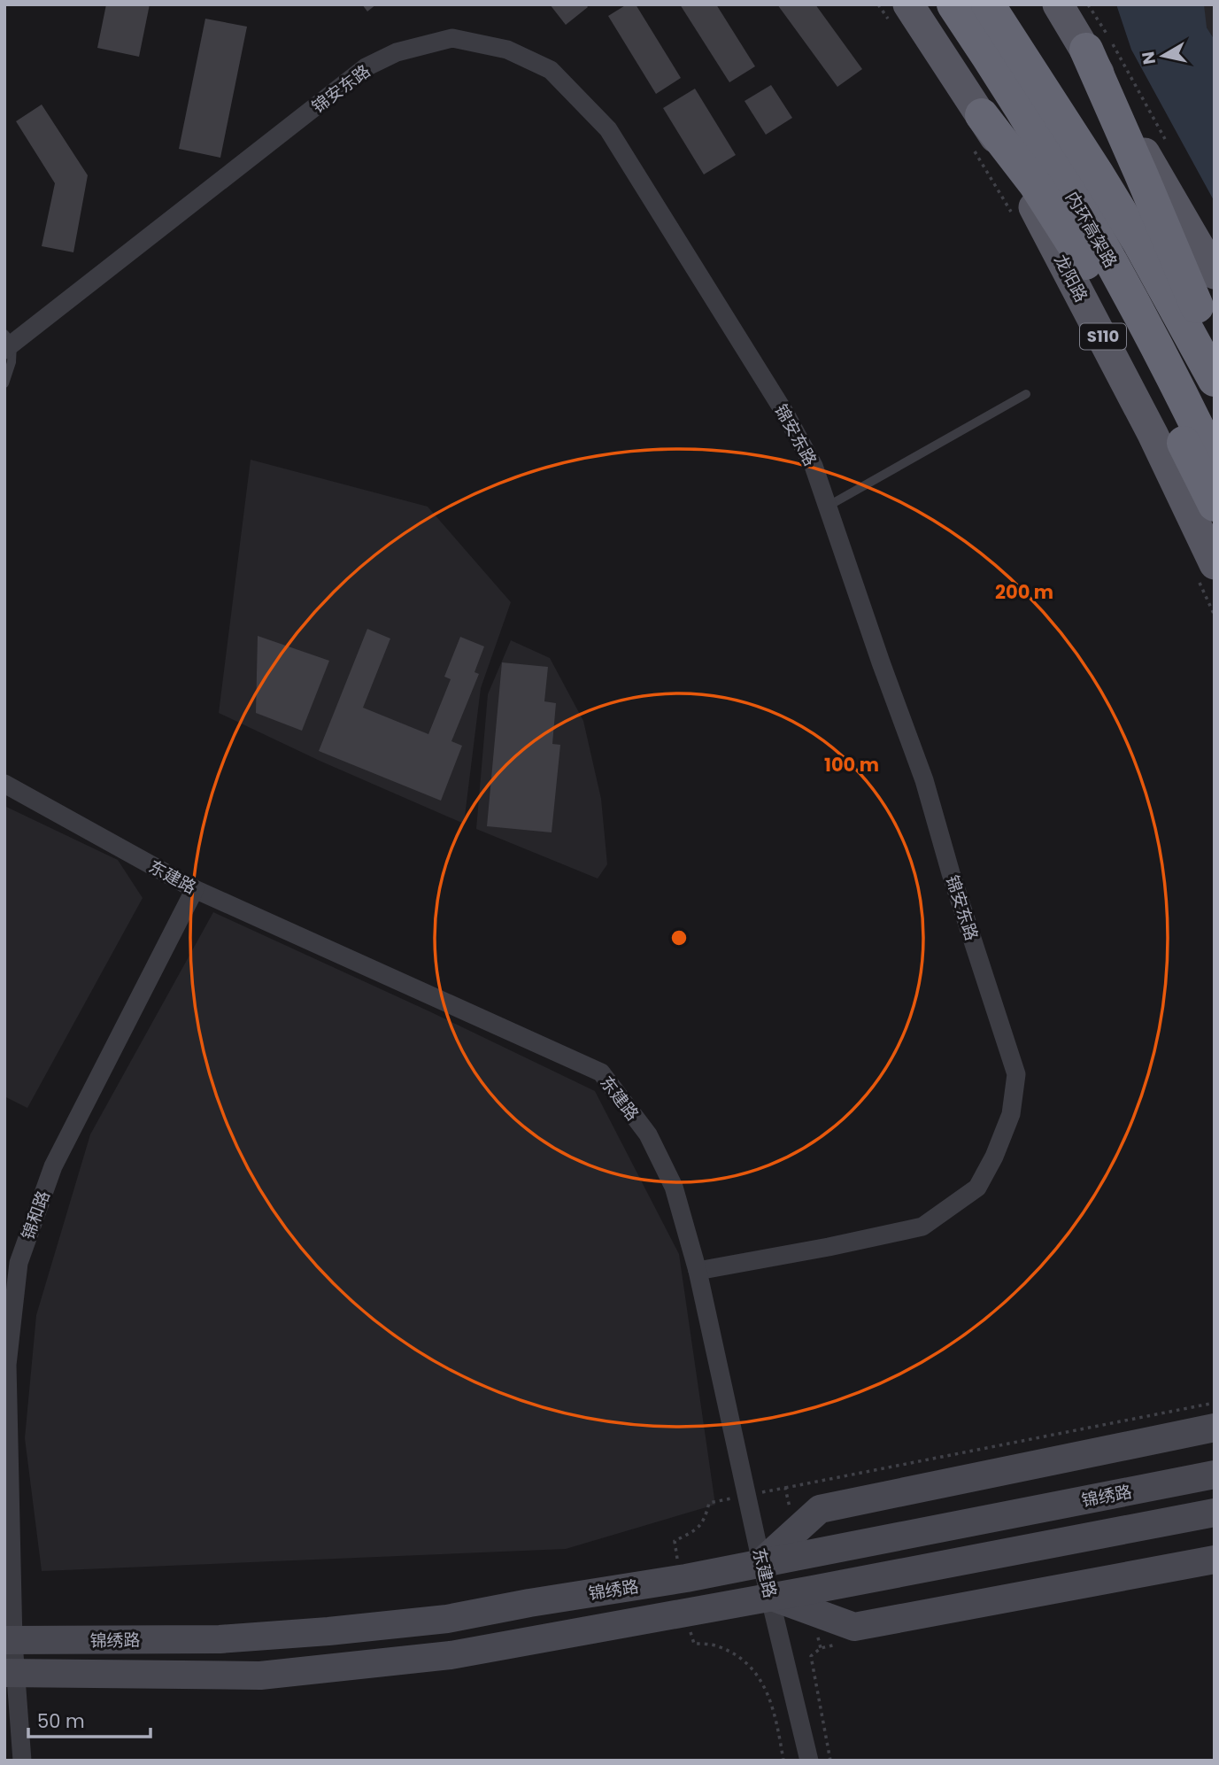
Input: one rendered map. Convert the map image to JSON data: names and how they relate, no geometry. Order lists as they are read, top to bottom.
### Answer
{
  "streets": {
    "highway": ["内环高架路"],
    "main road": ["龙阳路", "S110", "锦绣路"],
    "street": ["锦安东路", "东建路", "锦和路"]
  },
  "crossings": [
    ["锦安东路", "东建路"],
    ["东建路", "锦和路"],
    ["东建路", "锦绣路"],
    ["锦和路", "锦绣路"]
  ],
  "scale_bar": "50 m",
  "north": "left",
  "rings": ["200 m", "100 m"]
}
